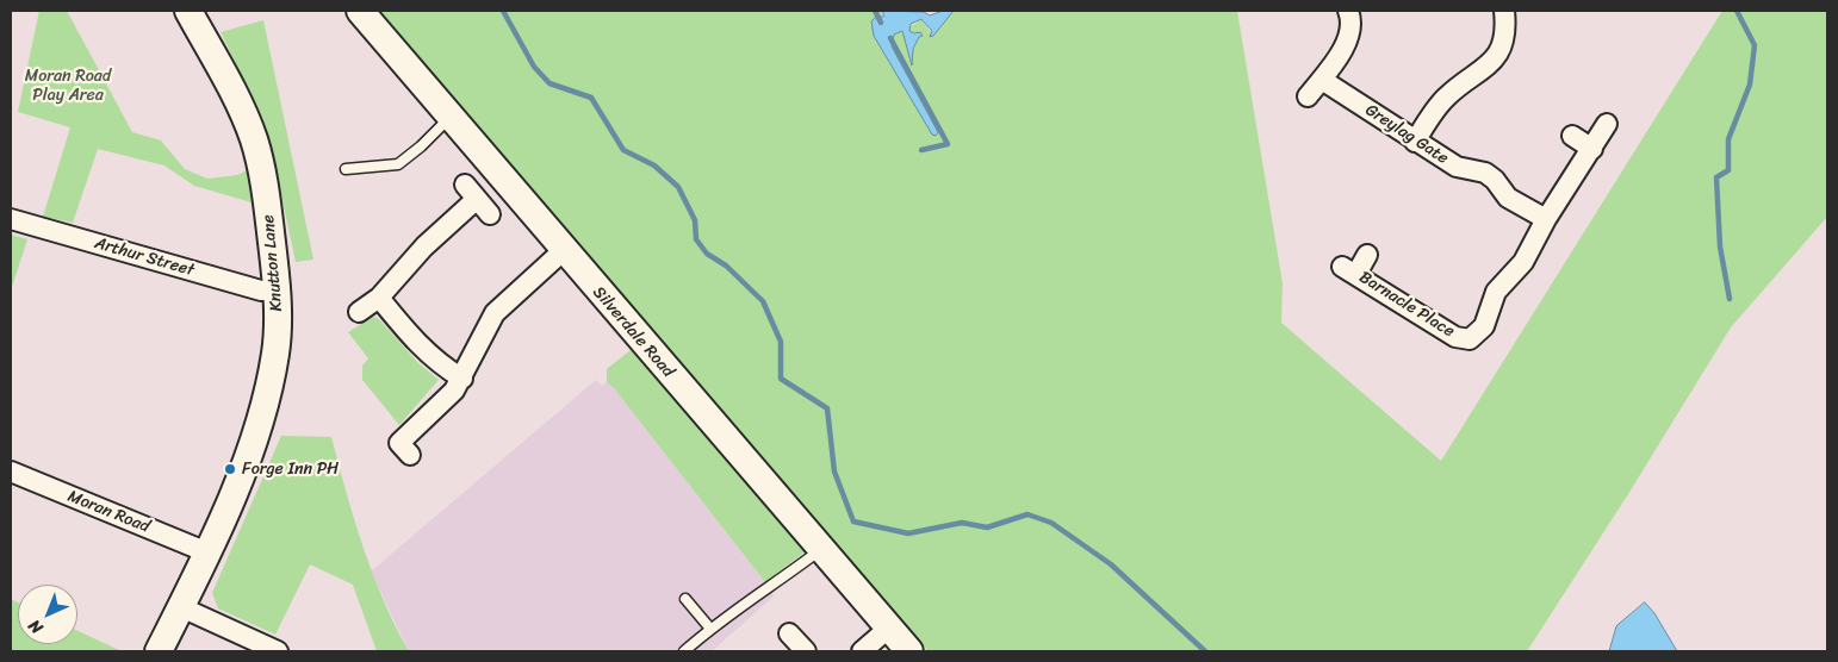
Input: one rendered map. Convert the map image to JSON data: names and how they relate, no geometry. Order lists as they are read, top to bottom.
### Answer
{
  "streets": {
    "main road": ["Knutton Lane", "Silverdale Road"],
    "street": [
      "Greylag Gate",
      "Arthur Street",
      "Barnacle Place",
      "Moran Road"
    ]
  },
  "crossings": [
    ["Greylag Gate", "Barnacle Place"],
    ["Arthur Street", "Knutton Lane"],
    ["Knutton Lane", "Moran Road"]
  ],
  "parks": ["Moran Road Play Area"],
  "places": ["Forge Inn PH"],
  "north": "bottom left"
}
